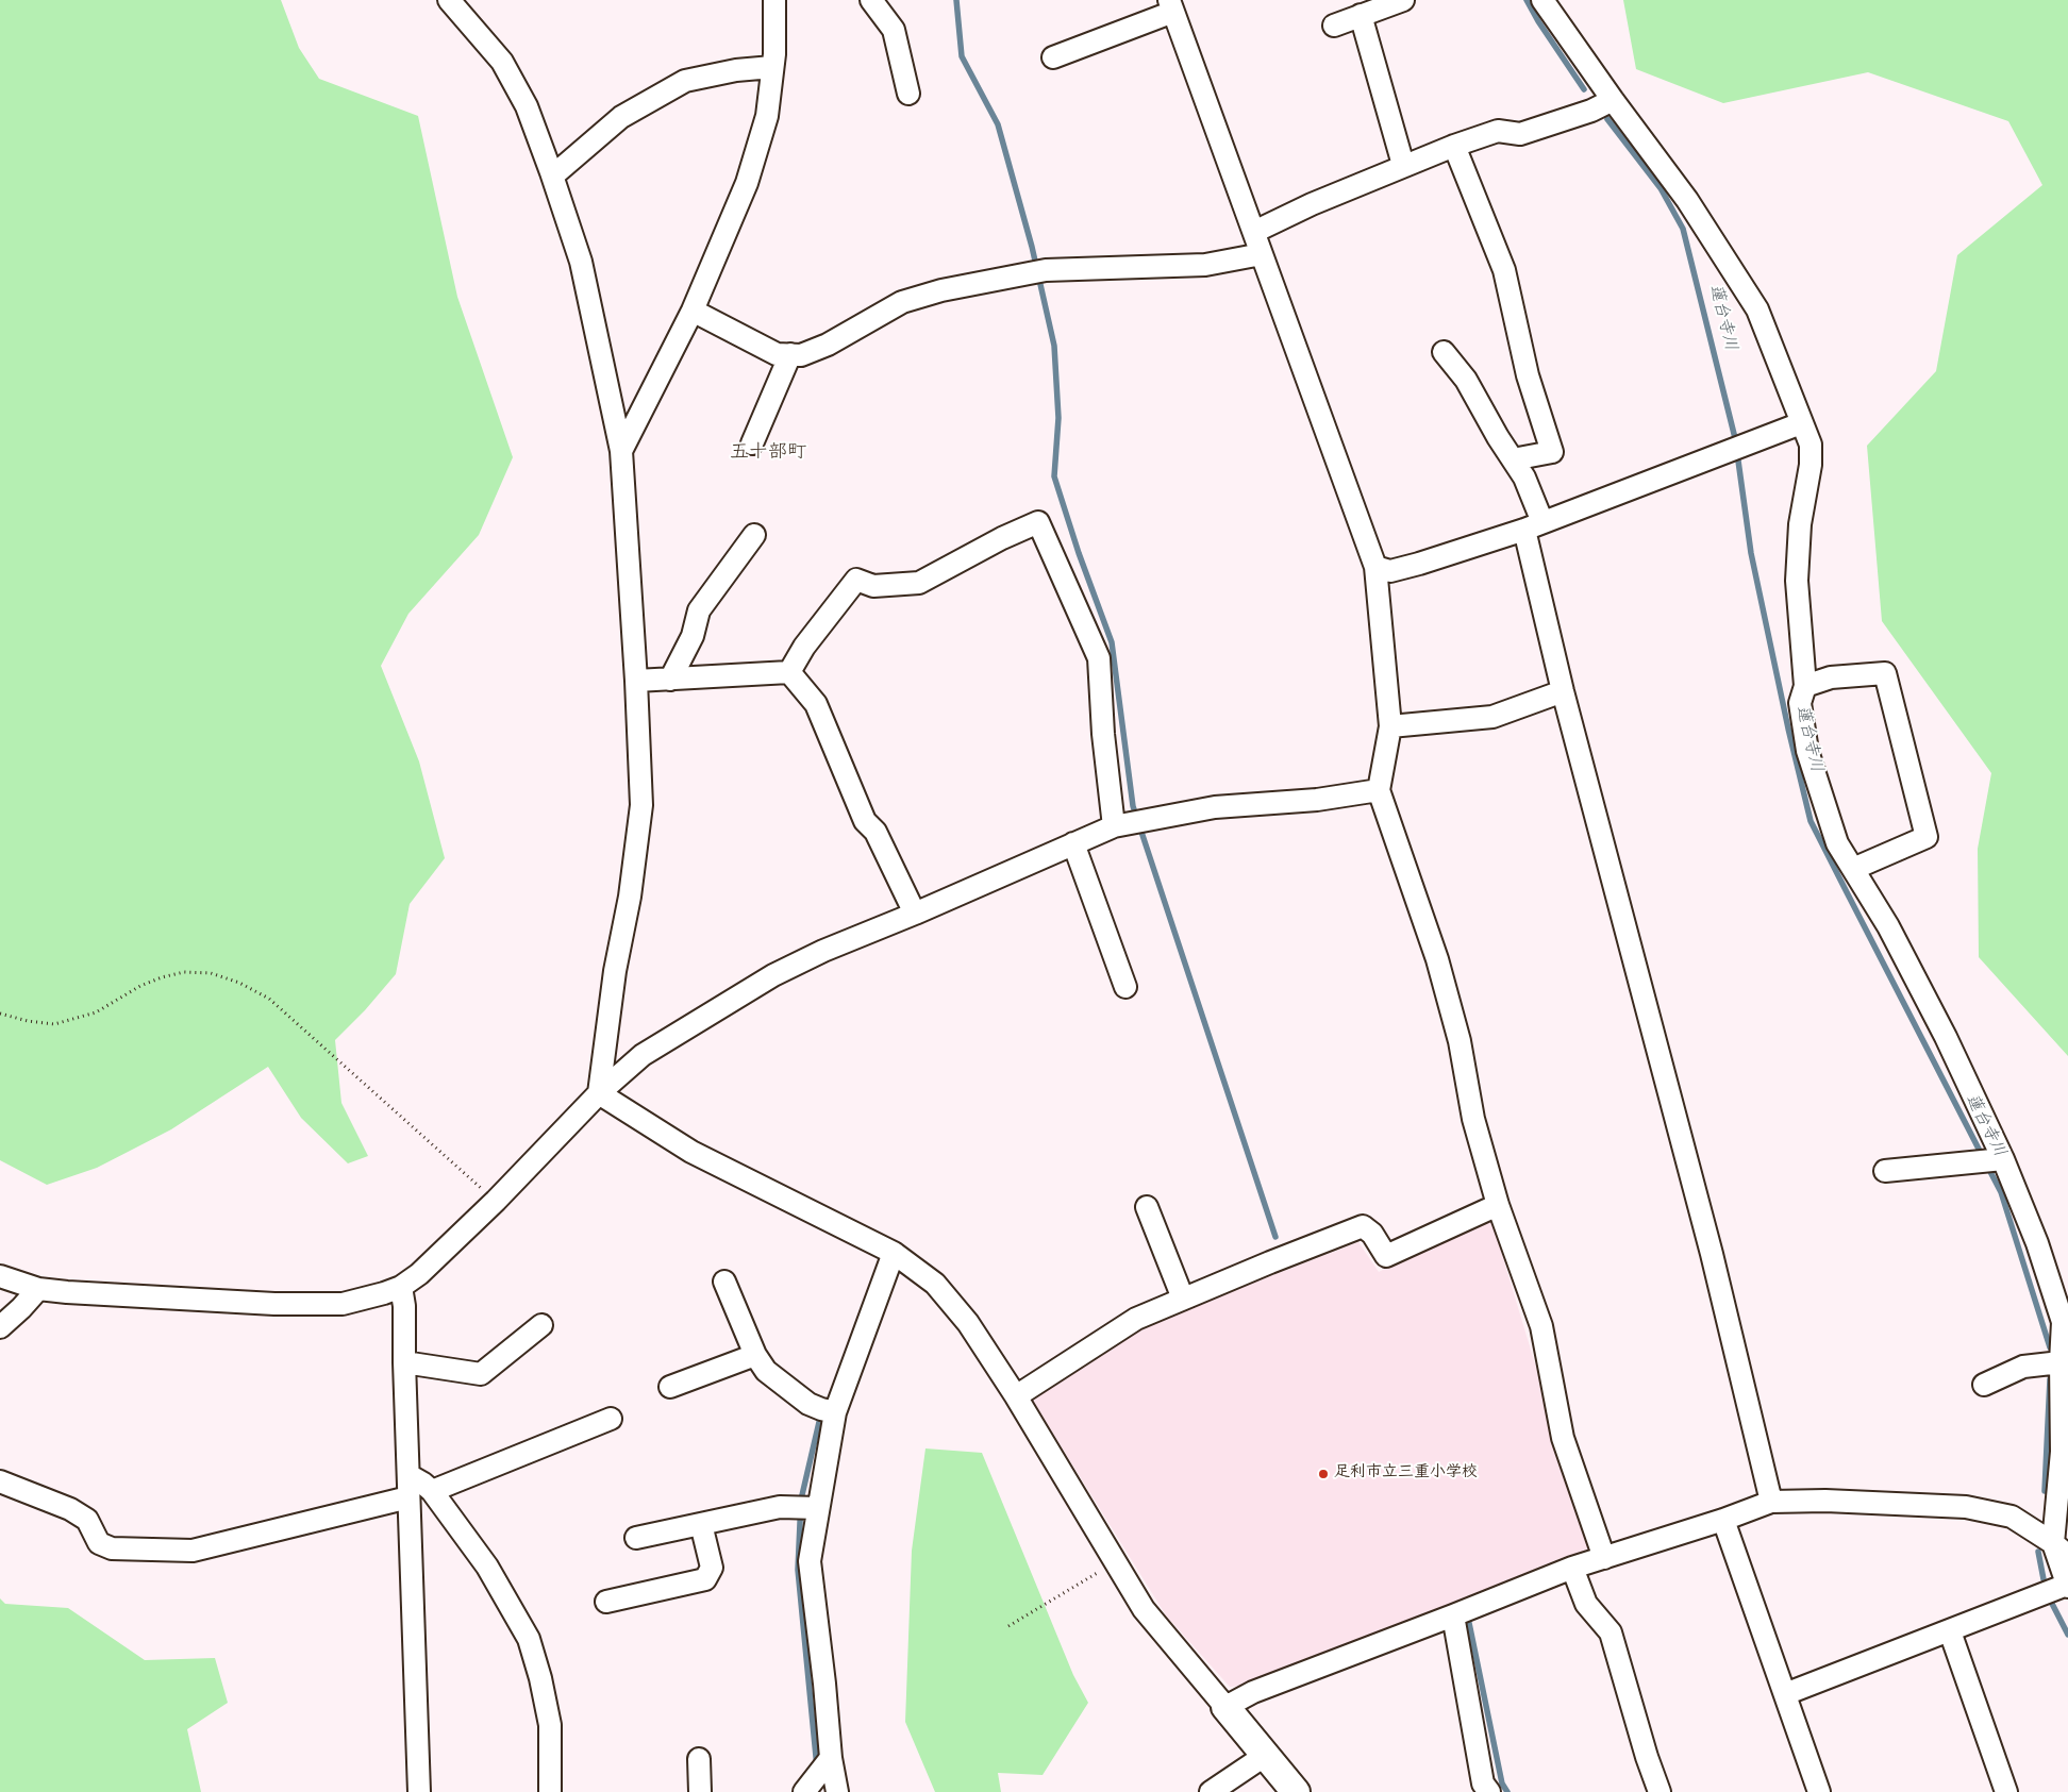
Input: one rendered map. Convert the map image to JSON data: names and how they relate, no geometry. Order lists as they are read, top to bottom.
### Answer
{
  "districts": ["五十部町"],
  "water": ["蓮台寺川"],
  "places": ["足利市立三重小学校"]
}
